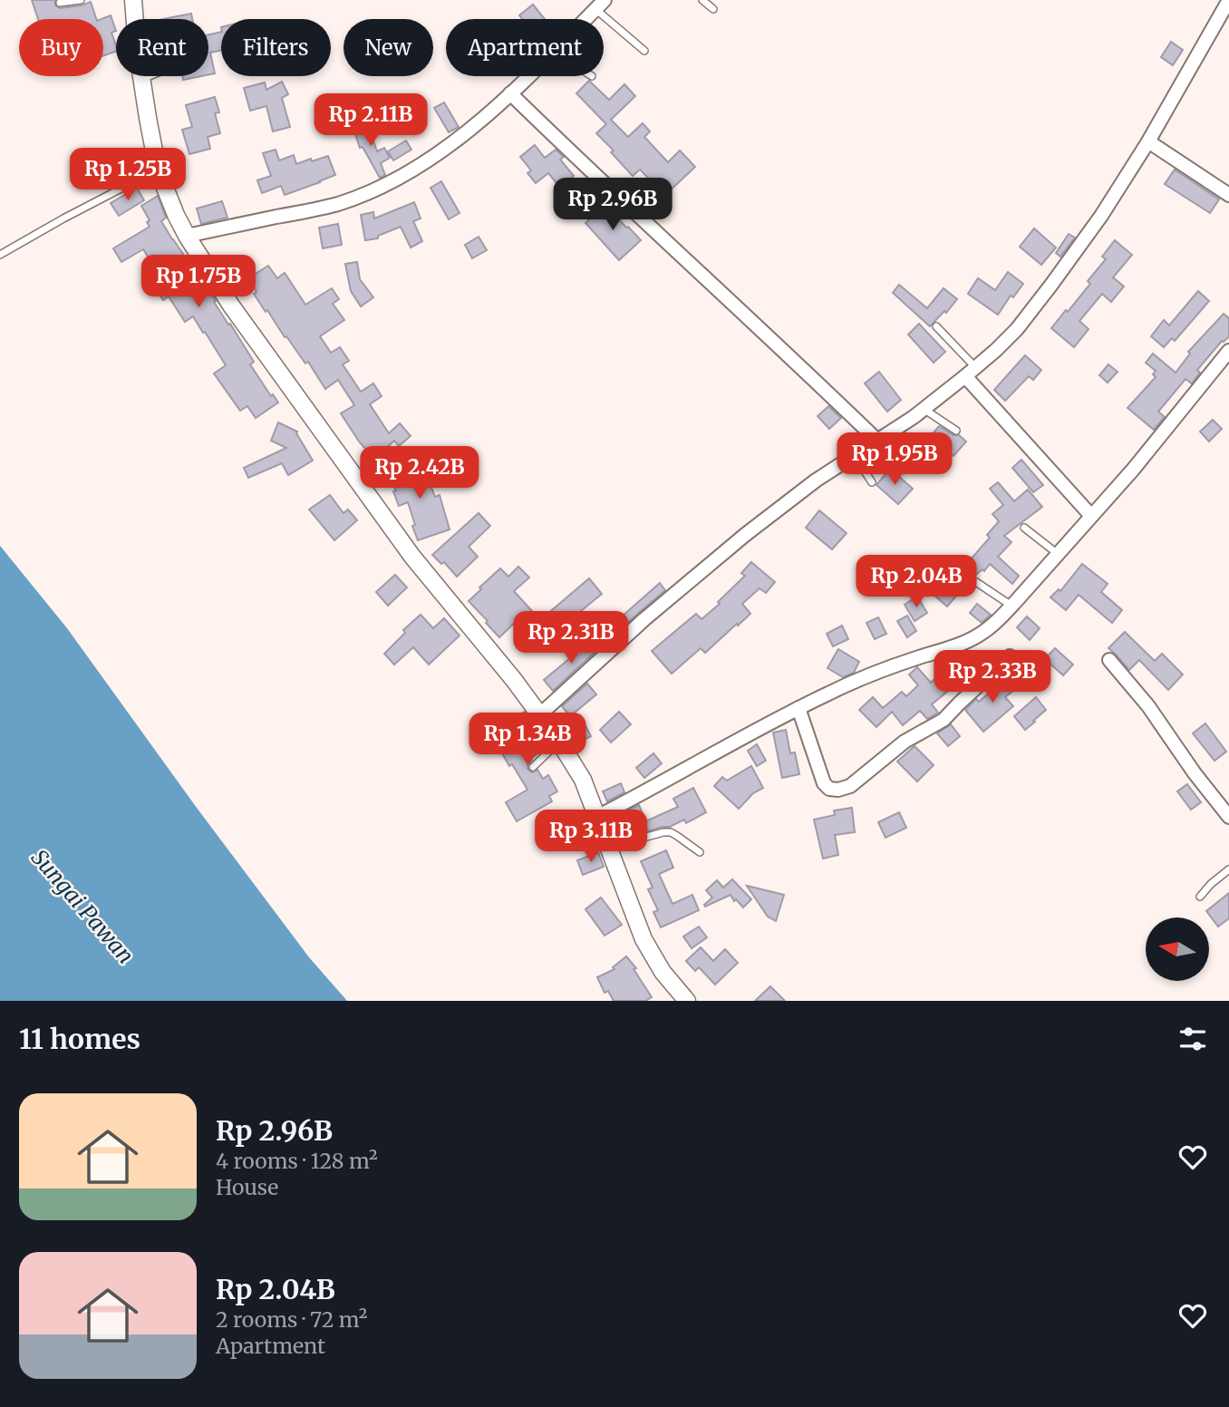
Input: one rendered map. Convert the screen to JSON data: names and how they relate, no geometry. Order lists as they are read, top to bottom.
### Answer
{
  "water": ["Sungai Pawan"],
  "north": "left",
  "page": {
    "chip": [
      "Buy",
      "Rent",
      "Filters",
      "New",
      "Apartment"
    ],
    "price": [
      "Rp 2.11B",
      "Rp 1.25B",
      "Rp 2.96B",
      "Rp 1.75B",
      "Rp 1.95B",
      "Rp 2.42B",
      "Rp 2.04B",
      "Rp 2.31B",
      "Rp 2.33B",
      "Rp 1.34B",
      "Rp 3.11B"
    ],
    "heading": "11 homes",
    "list": [
      {
        "name": "Rp 2.96B",
        "note": "4 rooms · 128 m² · House"
      },
      {
        "name": "Rp 2.04B",
        "note": "2 rooms · 72 m² · Apartment"
      }
    ]
  }
}
